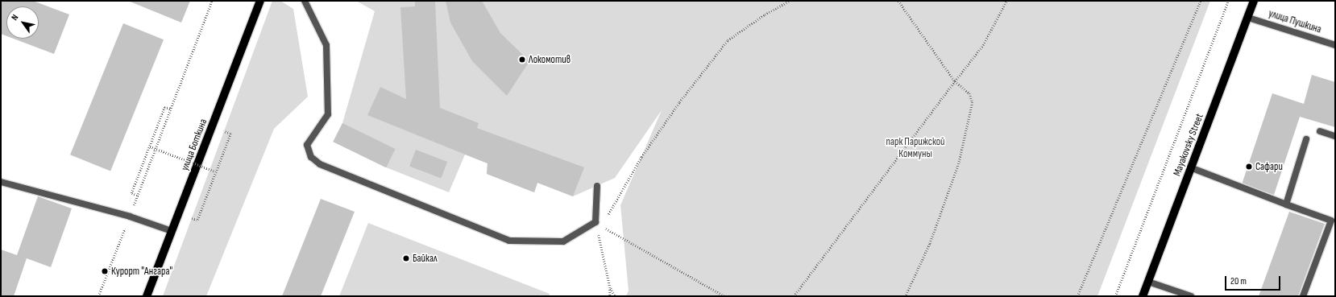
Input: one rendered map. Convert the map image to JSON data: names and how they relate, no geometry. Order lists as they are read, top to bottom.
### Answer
{
  "streets": {
    "main road": ["улица Боткина", "Mayakovsky Street"],
    "street": ["улица Пушкина"]
  },
  "crossings": [
    ["улица Пушкина", "Mayakovsky Street"]
  ],
  "parks": ["парк Парижской Коммуны"],
  "places": [
    "Локомотив",
    "Сафари",
    "Байкал",
    "Курорт \"Ангара\""
  ],
  "scale_bar": "20 m",
  "north": "top left"
}
